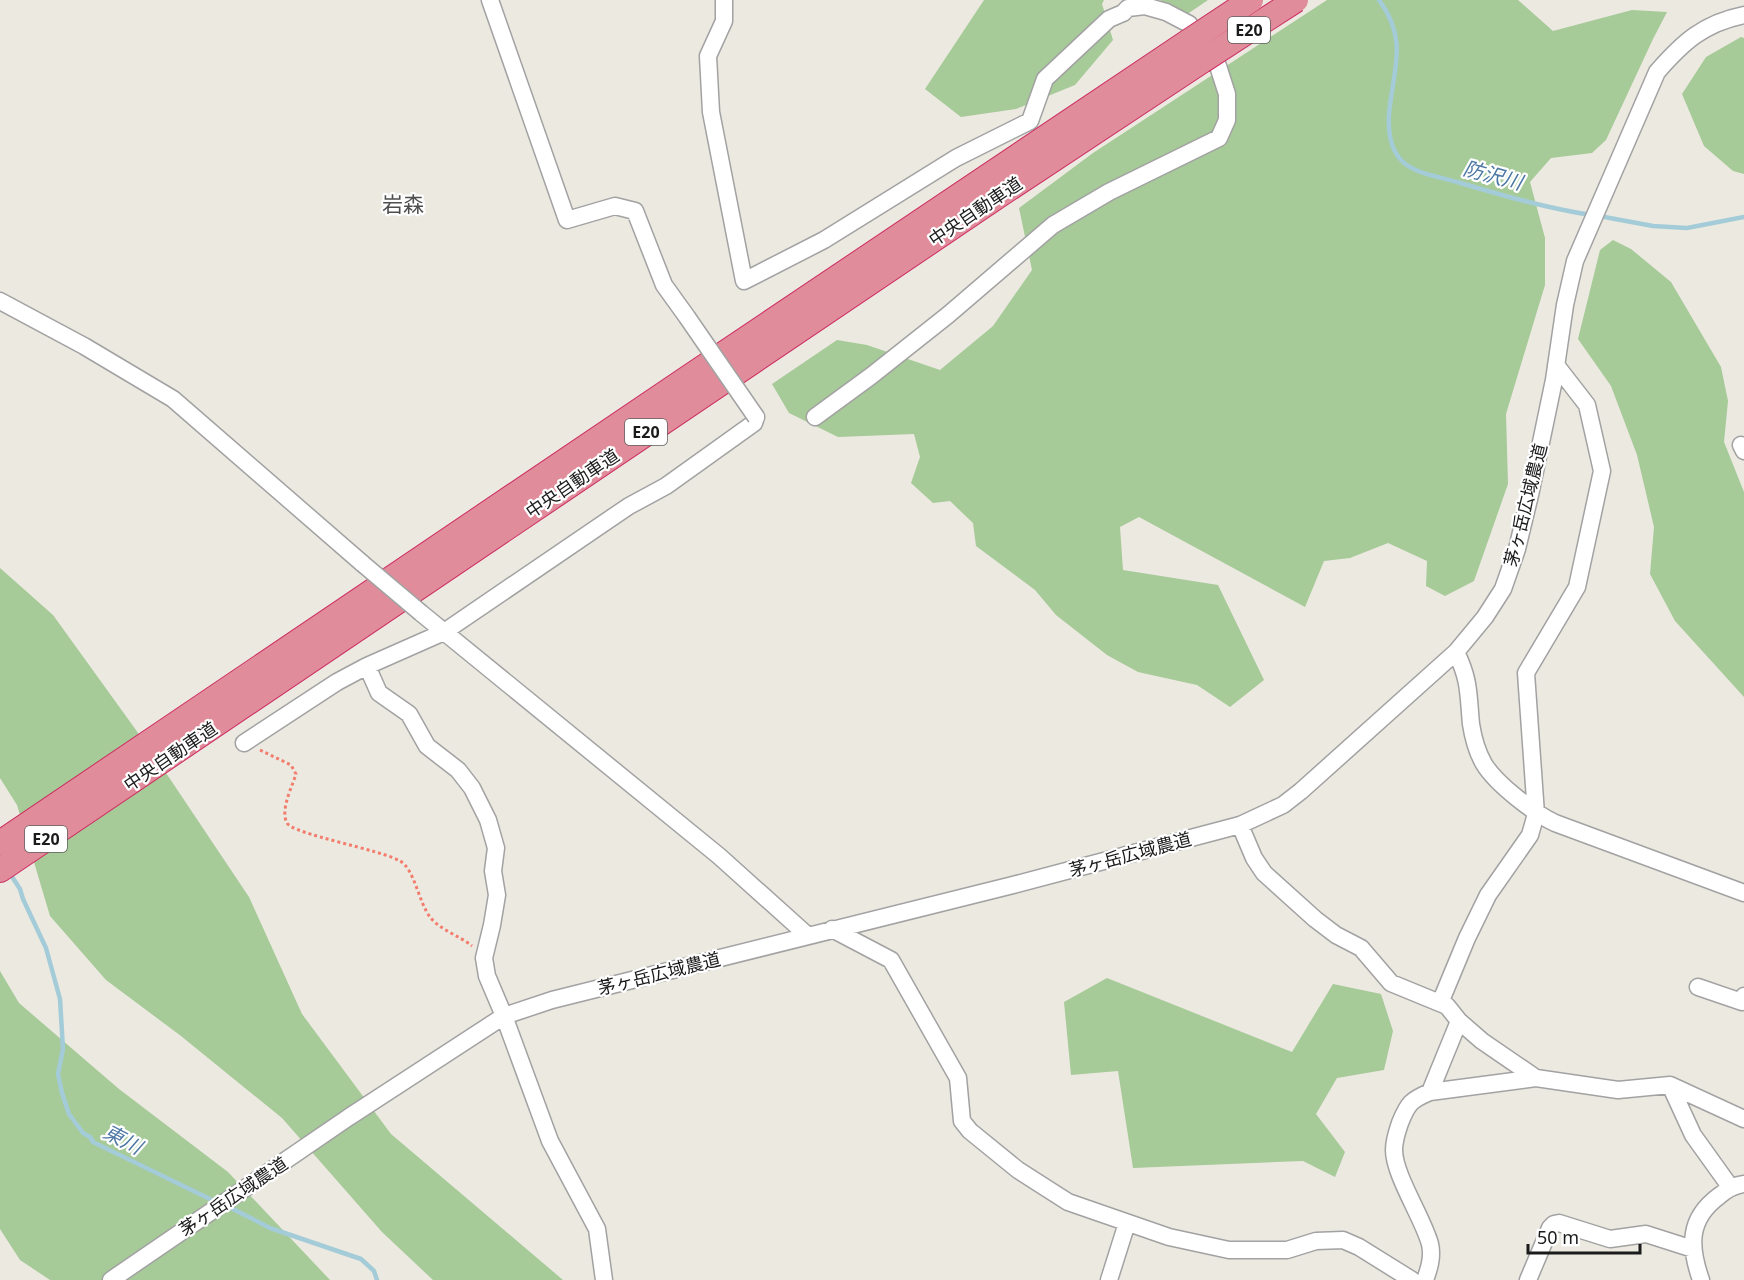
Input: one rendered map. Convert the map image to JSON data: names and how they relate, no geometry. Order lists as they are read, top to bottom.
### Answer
{
  "streets": {
    "highway": ["E20", "中央自動車道"],
    "street": ["茅ヶ岳広域農道"]
  },
  "districts": ["岩森"],
  "water": ["防沢川", "東川"],
  "scale_bar": "50 m"
}
